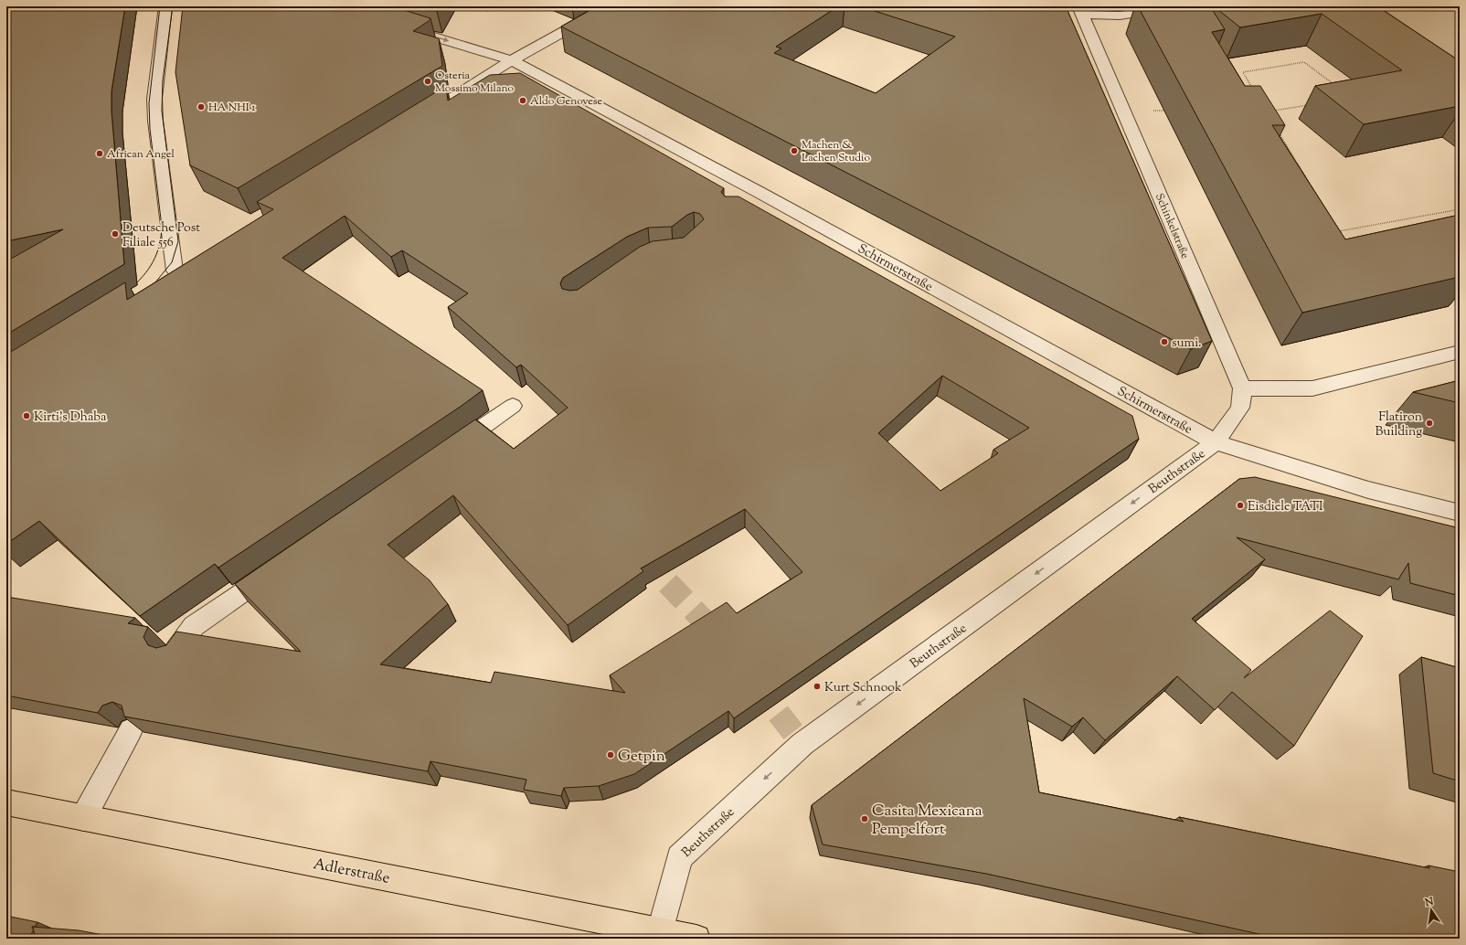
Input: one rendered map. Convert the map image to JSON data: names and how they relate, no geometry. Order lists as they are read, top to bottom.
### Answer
{
  "streets": {
    "main road": ["Adlerstraße"],
    "street": ["Schinkelstraße", "Schirmerstraße", "Beuthstraße"]
  },
  "crossings": [
    ["Schinkelstraße", "Schirmerstraße"],
    ["Schinkelstraße", "Beuthstraße"],
    ["Schirmerstraße", "Beuthstraße"],
    ["Beuthstraße", "Adlerstraße"]
  ],
  "one_way": ["Beuthstraße"],
  "places": [
    "Osteria Mossimo Milano",
    "Aldo Genovese",
    "HA NHI 1",
    "Machen & Lachen Studio",
    "African Angel",
    "Deutsche Post Filiale 556",
    "sumi.",
    "Kirti's Dhaba",
    "Flatiron Building",
    "Eisdiele TATI",
    "Kurt Schnook",
    "Getpin",
    "Casita Mexicana Pempelfort"
  ],
  "north": "top"
}
